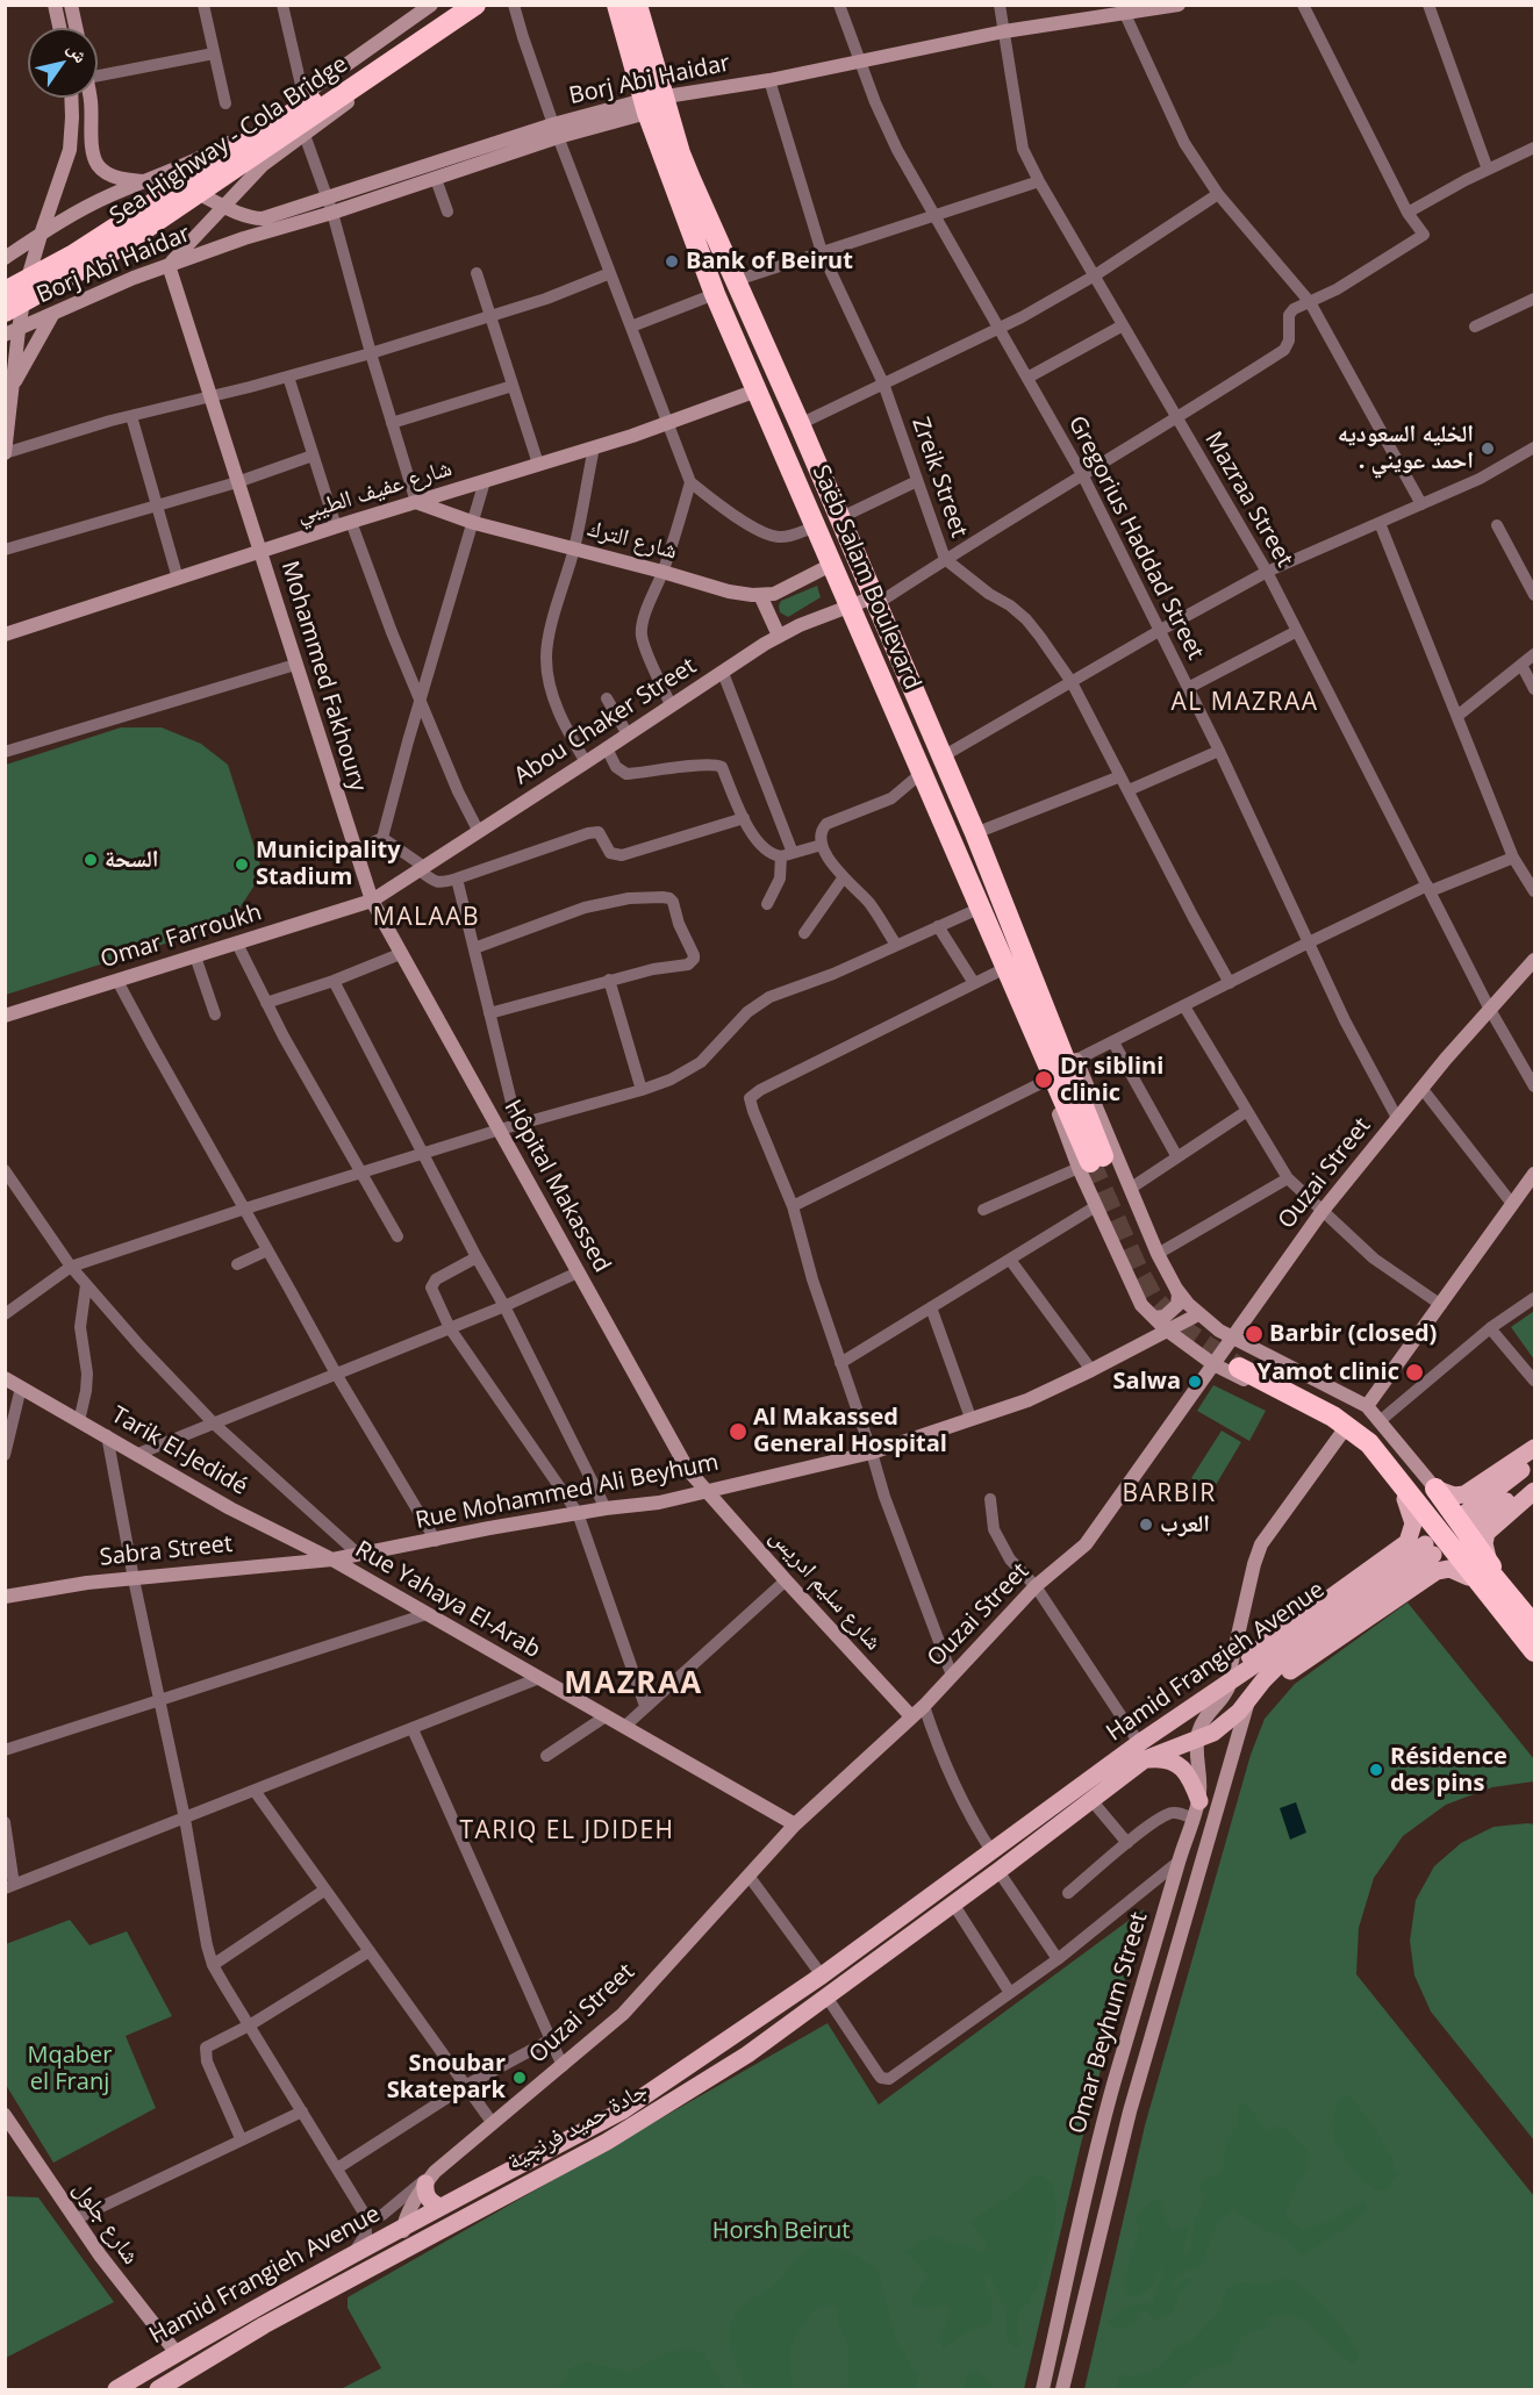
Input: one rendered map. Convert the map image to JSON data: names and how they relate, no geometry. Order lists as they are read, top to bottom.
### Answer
{
  "streets": {
    "highway": ["Sea Highway - Cola Bridge", "Saëb Salam Boulevard"],
    "main road": ["Hamid Frangieh Avenue", "جادة حميد فرنجية"],
    "street": [
      "Borj Abi Haidar",
      "Zreik Street",
      "شارع عفيف الطيبي",
      "Mazraa Street",
      "Gregorius Haddad Street",
      "شارع الترك",
      "Mohammed Fakhoury",
      "Abou Chaker Street",
      "Omar Farroukh",
      "Ouzai Street",
      "Hôpital Makassed",
      "Tarik El-Jedidé",
      "Rue Mohammed Ali Beyhum",
      "Sabra Street",
      "شارع سليم ادريس",
      "Rue Yahaya El-Arab",
      "Omar Beyhum Street",
      "شارع جلول"
    ]
  },
  "crossings": [
    ["Borj Abi Haidar", "Zreik Street"],
    ["Borj Abi Haidar", "Mazraa Street"],
    ["Borj Abi Haidar", "Gregorius Haddad Street"],
    ["Borj Abi Haidar", "Saëb Salam Boulevard"],
    ["Borj Abi Haidar", "Mohammed Fakhoury"],
    ["شارع عفيف الطيبي", "شارع الترك"],
    ["شارع عفيف الطيبي", "Saëb Salam Boulevard"],
    ["شارع عفيف الطيبي", "Mohammed Fakhoury"],
    ["Mazraa Street", "Ouzai Street"],
    ["Gregorius Haddad Street", "Ouzai Street"],
    ["شارع الترك", "Saëb Salam Boulevard"],
    ["Saëb Salam Boulevard", "Abou Chaker Street"],
    ["Saëb Salam Boulevard", "Ouzai Street"],
    ["Saëb Salam Boulevard", "Rue Mohammed Ali Beyhum"],
    ["Mohammed Fakhoury", "Abou Chaker Street"],
    ["Mohammed Fakhoury", "Omar Farroukh"],
    ["Mohammed Fakhoury", "Hôpital Makassed"],
    ["Abou Chaker Street", "Omar Farroukh"],
    ["Abou Chaker Street", "Hôpital Makassed"],
    ["Omar Farroukh", "Hôpital Makassed"],
    ["Ouzai Street", "شارع سليم ادريس"],
    ["Ouzai Street", "Rue Yahaya El-Arab"],
    ["Ouzai Street", "Hamid Frangieh Avenue"],
    ["Hôpital Makassed", "Rue Mohammed Ali Beyhum"],
    ["Hôpital Makassed", "شارع سليم ادريس"],
    ["Tarik El-Jedidé", "Rue Mohammed Ali Beyhum"],
    ["Tarik El-Jedidé", "Sabra Street"],
    ["Tarik El-Jedidé", "Rue Yahaya El-Arab"],
    ["Rue Mohammed Ali Beyhum", "Sabra Street"],
    ["Rue Mohammed Ali Beyhum", "شارع سليم ادريس"],
    ["Rue Mohammed Ali Beyhum", "Rue Yahaya El-Arab"],
    ["Sabra Street", "Rue Yahaya El-Arab"],
    ["Hamid Frangieh Avenue", "Omar Beyhum Street"],
    ["Hamid Frangieh Avenue", "جادة حميد فرنجية"],
    ["Hamid Frangieh Avenue", "شارع جلول"]
  ],
  "districts": [
    "AL MAZRAA",
    "MALAAB",
    "BARBIR",
    "MAZRAA",
    "TARIQ EL JDIDEH"
  ],
  "parks": ["Mqaber el Franj", "Horsh Beirut"],
  "places": [
    "Bank of Beirut",
    "الخليه السعوديه . احمد عويني",
    "السحة",
    "Municipality Stadium",
    "Dr siblini clinic",
    "Barbir (closed)",
    "Yamot clinic",
    "Salwa",
    "Al Makassed General Hospital",
    "العرب",
    "Résidence des pins",
    "Snoubar Skatepark"
  ],
  "north": "top right"
}
